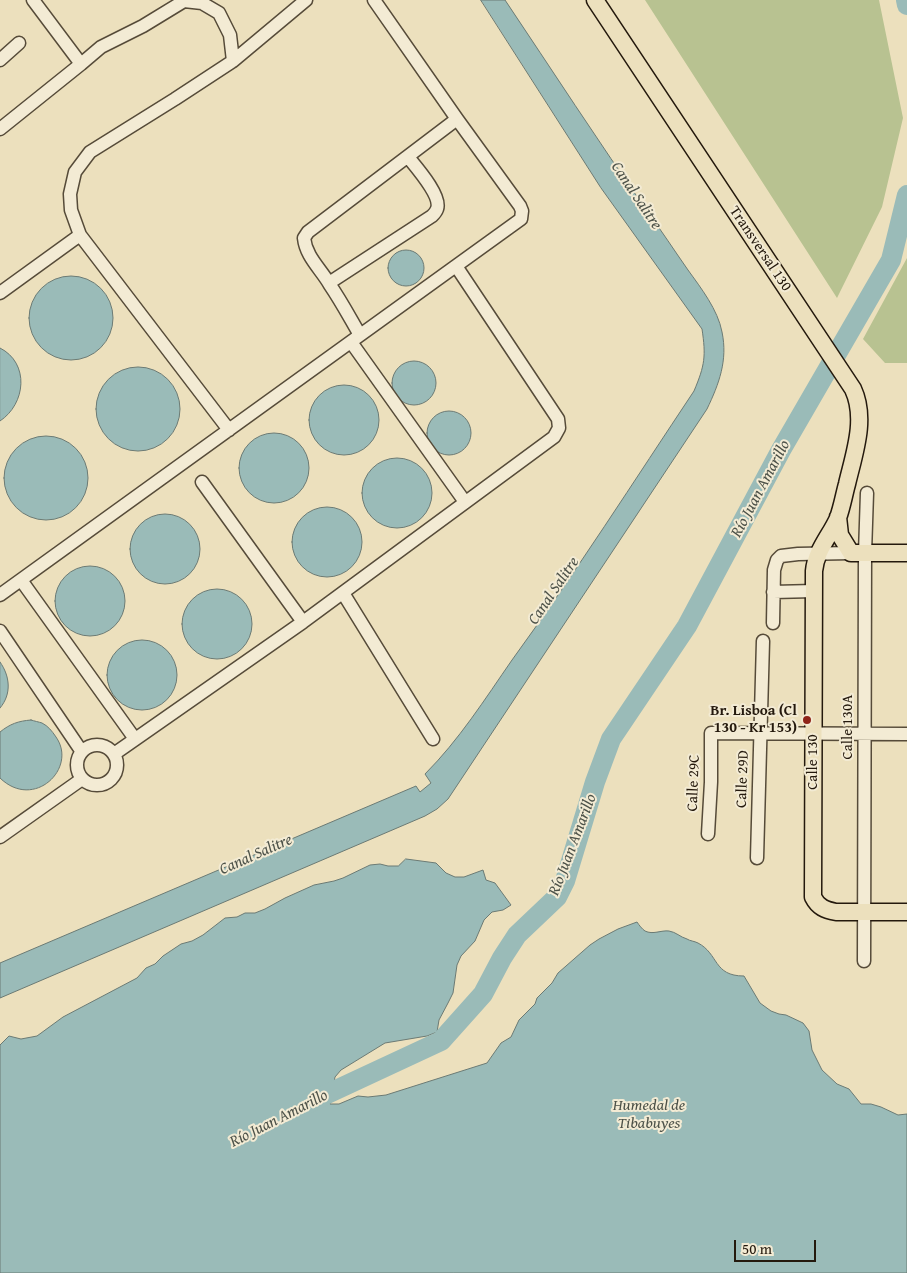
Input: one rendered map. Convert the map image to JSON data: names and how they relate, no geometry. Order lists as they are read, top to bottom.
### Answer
{
  "streets": {
    "main road": ["Transversal 130", "Calle 130"],
    "street": ["Calle 130A", "Calle 29D", "Calle 29C"]
  },
  "crossings": [
    ["Transversal 130", "Calle 130A"],
    ["Transversal 130", "Calle 130"],
    ["Calle 130A", "Calle 130"],
    ["Calle 29D", "Calle 29C"]
  ],
  "water": ["Canal Salitre", "Río Juan Amarillo", "Humedal de Tibabuyes"],
  "places": ["Br. Lisboa (Cl 130 - Kr 153)"],
  "scale_bar": "50 m"
}
